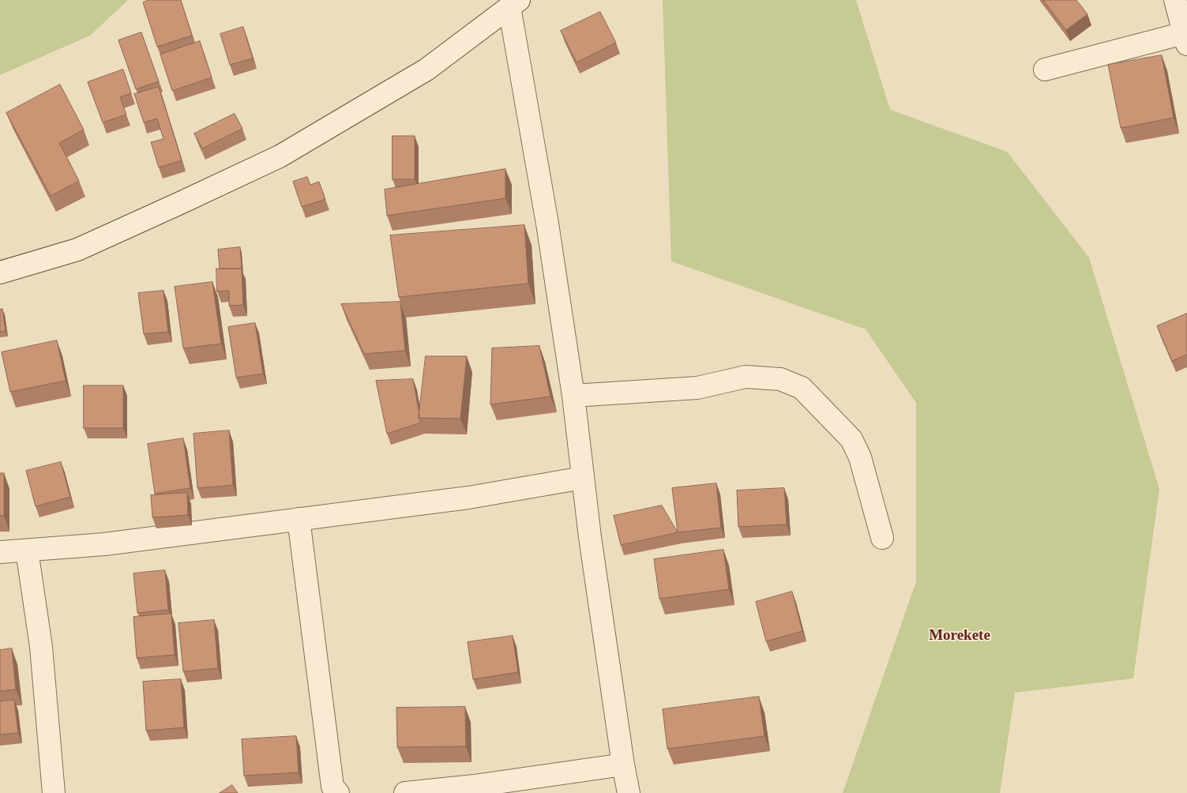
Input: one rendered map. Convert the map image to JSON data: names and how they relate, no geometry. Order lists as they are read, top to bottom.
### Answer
{
  "districts": ["Morekete"]
}
